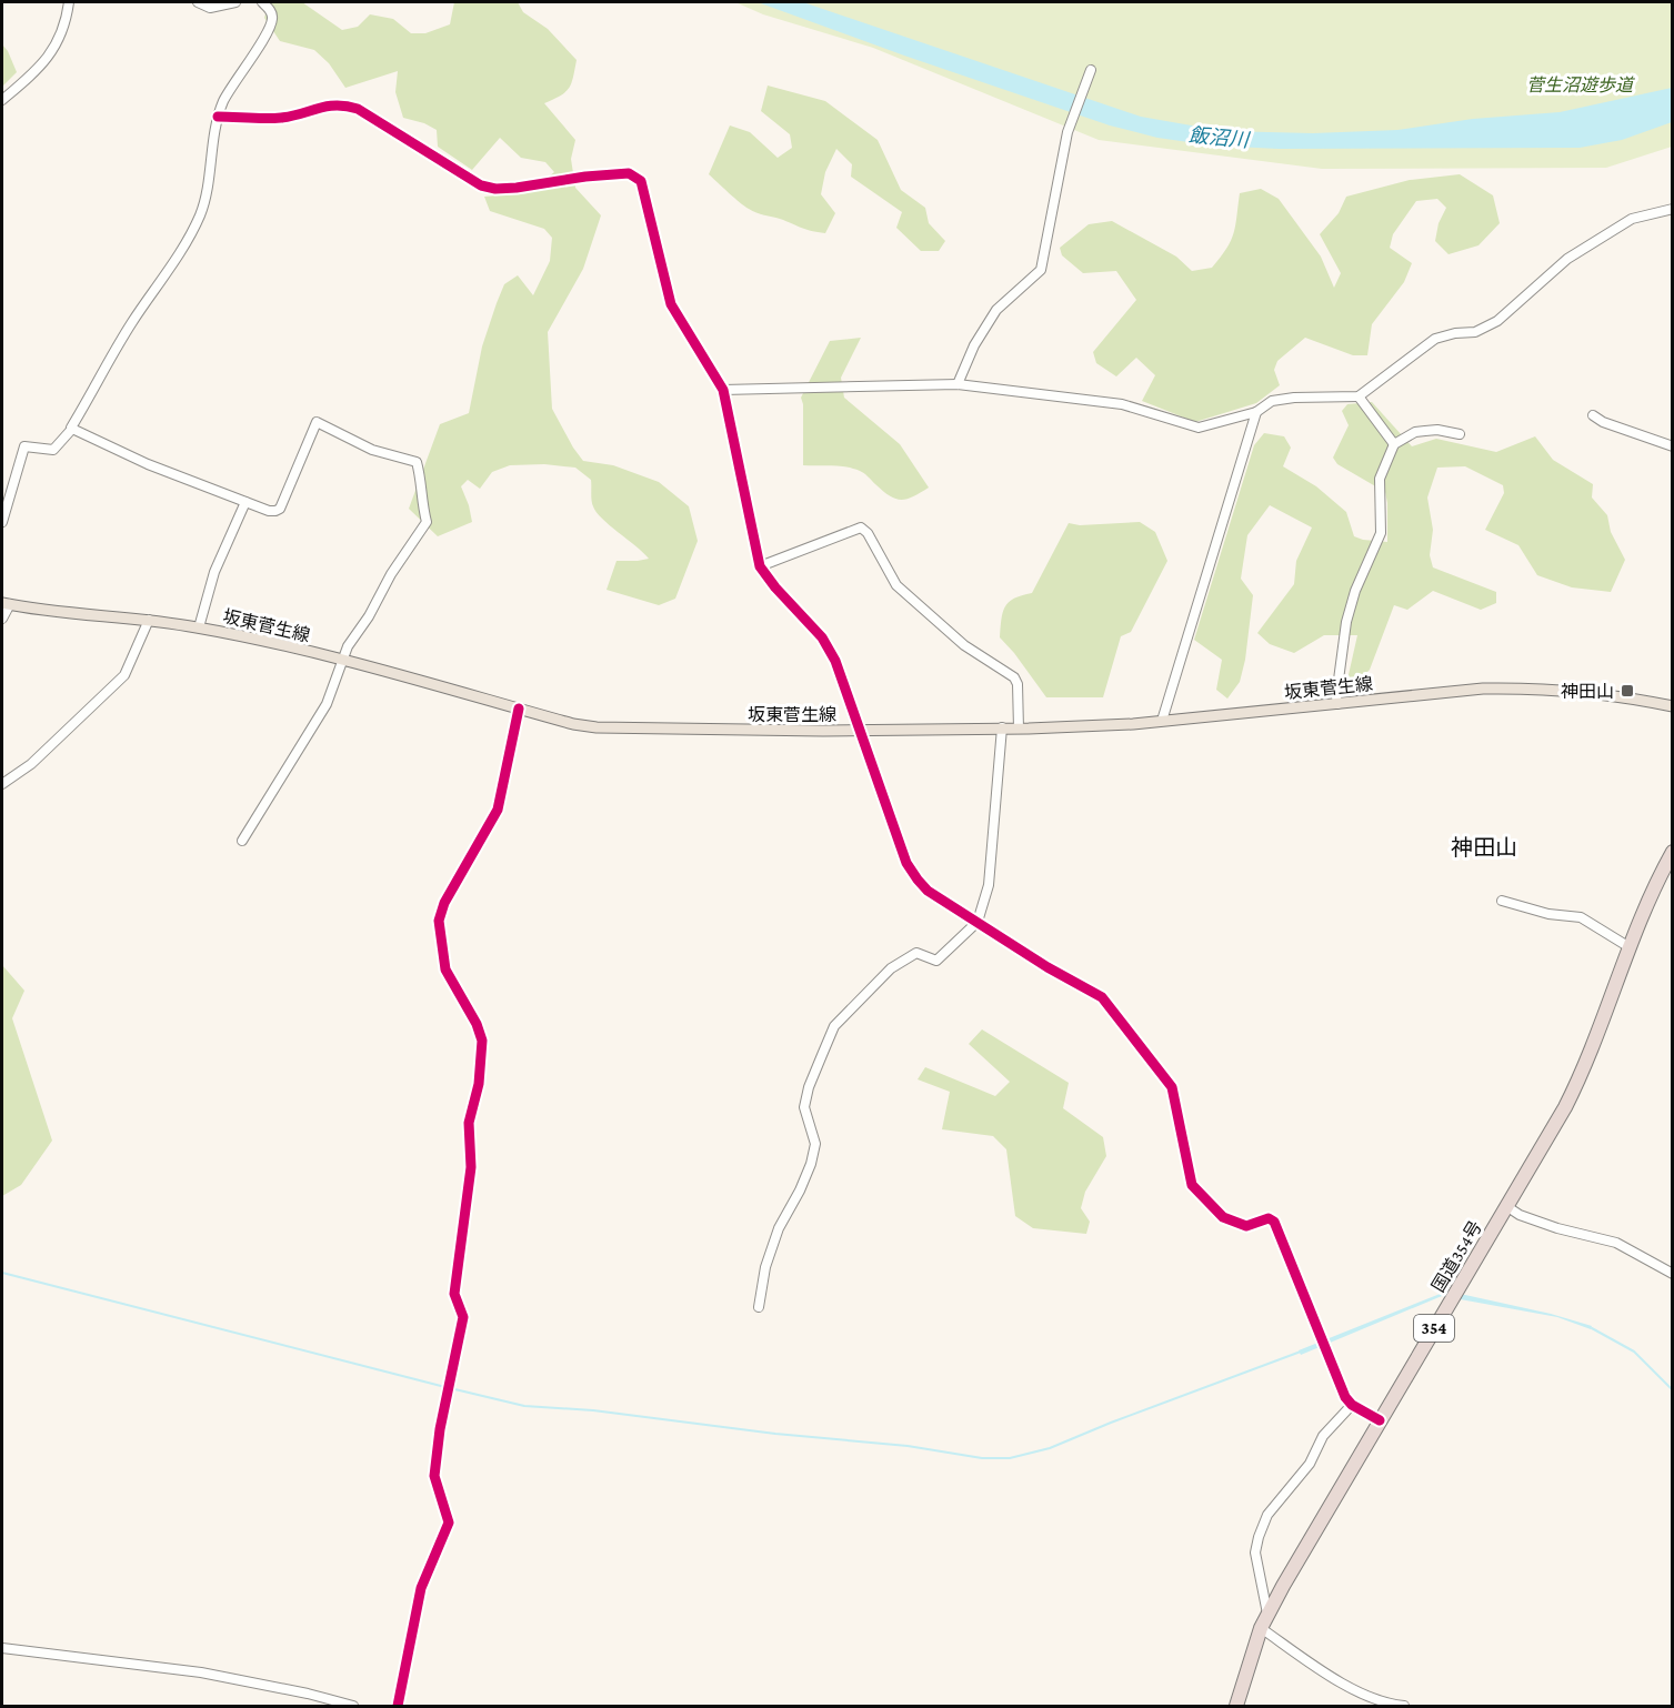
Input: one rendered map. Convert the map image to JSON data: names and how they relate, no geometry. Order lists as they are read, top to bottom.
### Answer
{
  "streets": {
    "highway": ["国道354号", "354"],
    "main road": ["坂東菅生線"]
  },
  "districts": ["神田山"],
  "water": ["飯沼川"],
  "parks": ["菅生沼遊歩道"],
  "places": {
    "transit": ["神田山"]
  }
}
